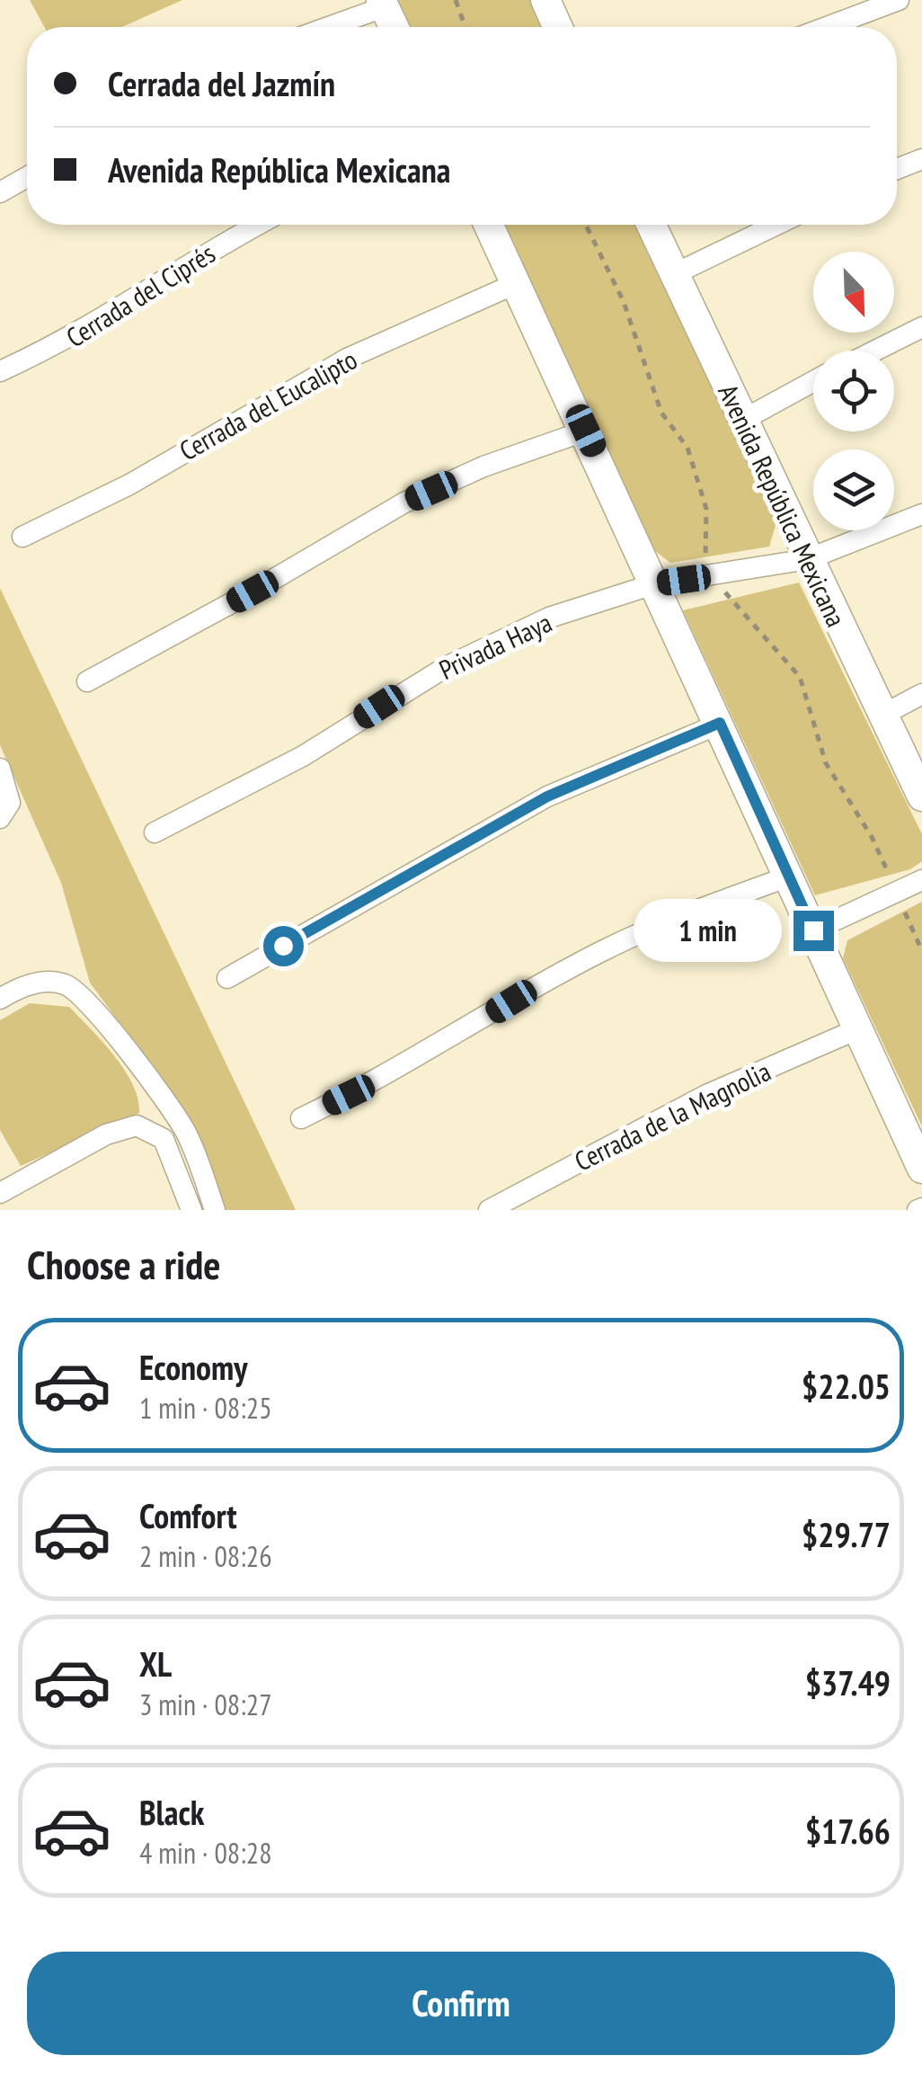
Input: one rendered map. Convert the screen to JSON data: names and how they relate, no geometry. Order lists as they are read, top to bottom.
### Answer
{
  "streets": {
    "main road": ["Avenida República Mexicana"],
    "street": [
      "Cerrada del Ciprés",
      "Cerrada del Eucalipto",
      "Privada Haya",
      "Cerrada de la Magnolia"
    ]
  },
  "crossings": [
    ["Avenida República Mexicana", "Privada Haya"]
  ],
  "north": "bottom right",
  "page": {
    "banner": ["Cerrada del Jazmín", "Avenida República Mexicana"],
    "bubble": "1 min",
    "heading": "Choose a ride",
    "list": [
      {
        "name": "Economy",
        "note": "1 min · 08:25",
        "value": "$22.05"
      },
      {
        "name": "Comfort",
        "note": "2 min · 08:26",
        "value": "$29.77"
      },
      {
        "name": "XL",
        "note": "3 min · 08:27",
        "value": "$37.49"
      },
      {
        "name": "Black",
        "note": "4 min · 08:28",
        "value": "$17.66"
      }
    ],
    "buttons": "Confirm"
  }
}
